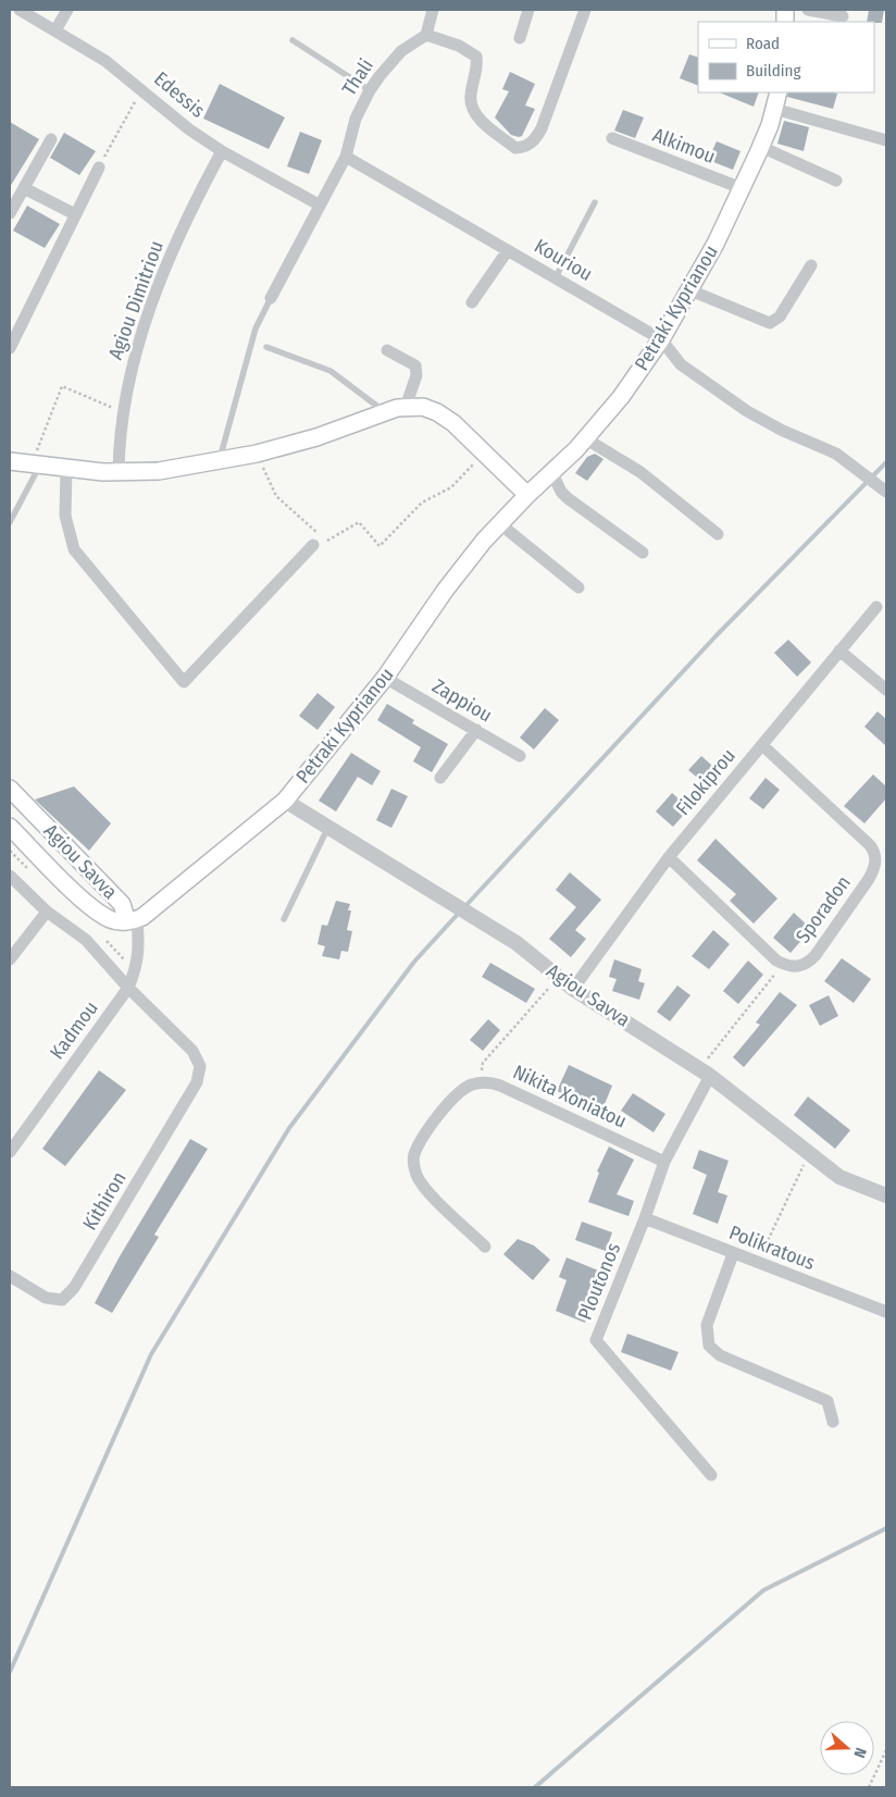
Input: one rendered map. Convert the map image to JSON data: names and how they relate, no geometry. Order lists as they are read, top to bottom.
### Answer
{
  "streets": {
    "main road": ["Petraki Kyprianou", "Agiou Savva"],
    "street": [
      "Thali",
      "Edessis",
      "Alkimou",
      "Kouriou",
      "Agiou Dimitriou",
      "Zappiou",
      "Filokiprou",
      "Sporadon",
      "Kadmou",
      "Nikita Xoniatou",
      "Kithiron",
      "Polikratous",
      "Ploutonos"
    ]
  },
  "crossings": [
    ["Thali", "Kouriou"],
    ["Edessis", "Agiou Dimitriou"],
    ["Alkimou", "Petraki Kyprianou"],
    ["Kouriou", "Petraki Kyprianou"],
    ["Petraki Kyprianou", "Zappiou"],
    ["Petraki Kyprianou", "Agiou Savva"],
    ["Petraki Kyprianou", "Kadmou"],
    ["Filokiprou", "Agiou Savva"],
    ["Filokiprou", "Sporadon"],
    ["Agiou Savva", "Kadmou"],
    ["Agiou Savva", "Ploutonos"],
    ["Kadmou", "Kithiron"],
    ["Nikita Xoniatou", "Ploutonos"],
    ["Polikratous", "Ploutonos"]
  ],
  "legend": ["Road", "Building"],
  "north": "right"
}
